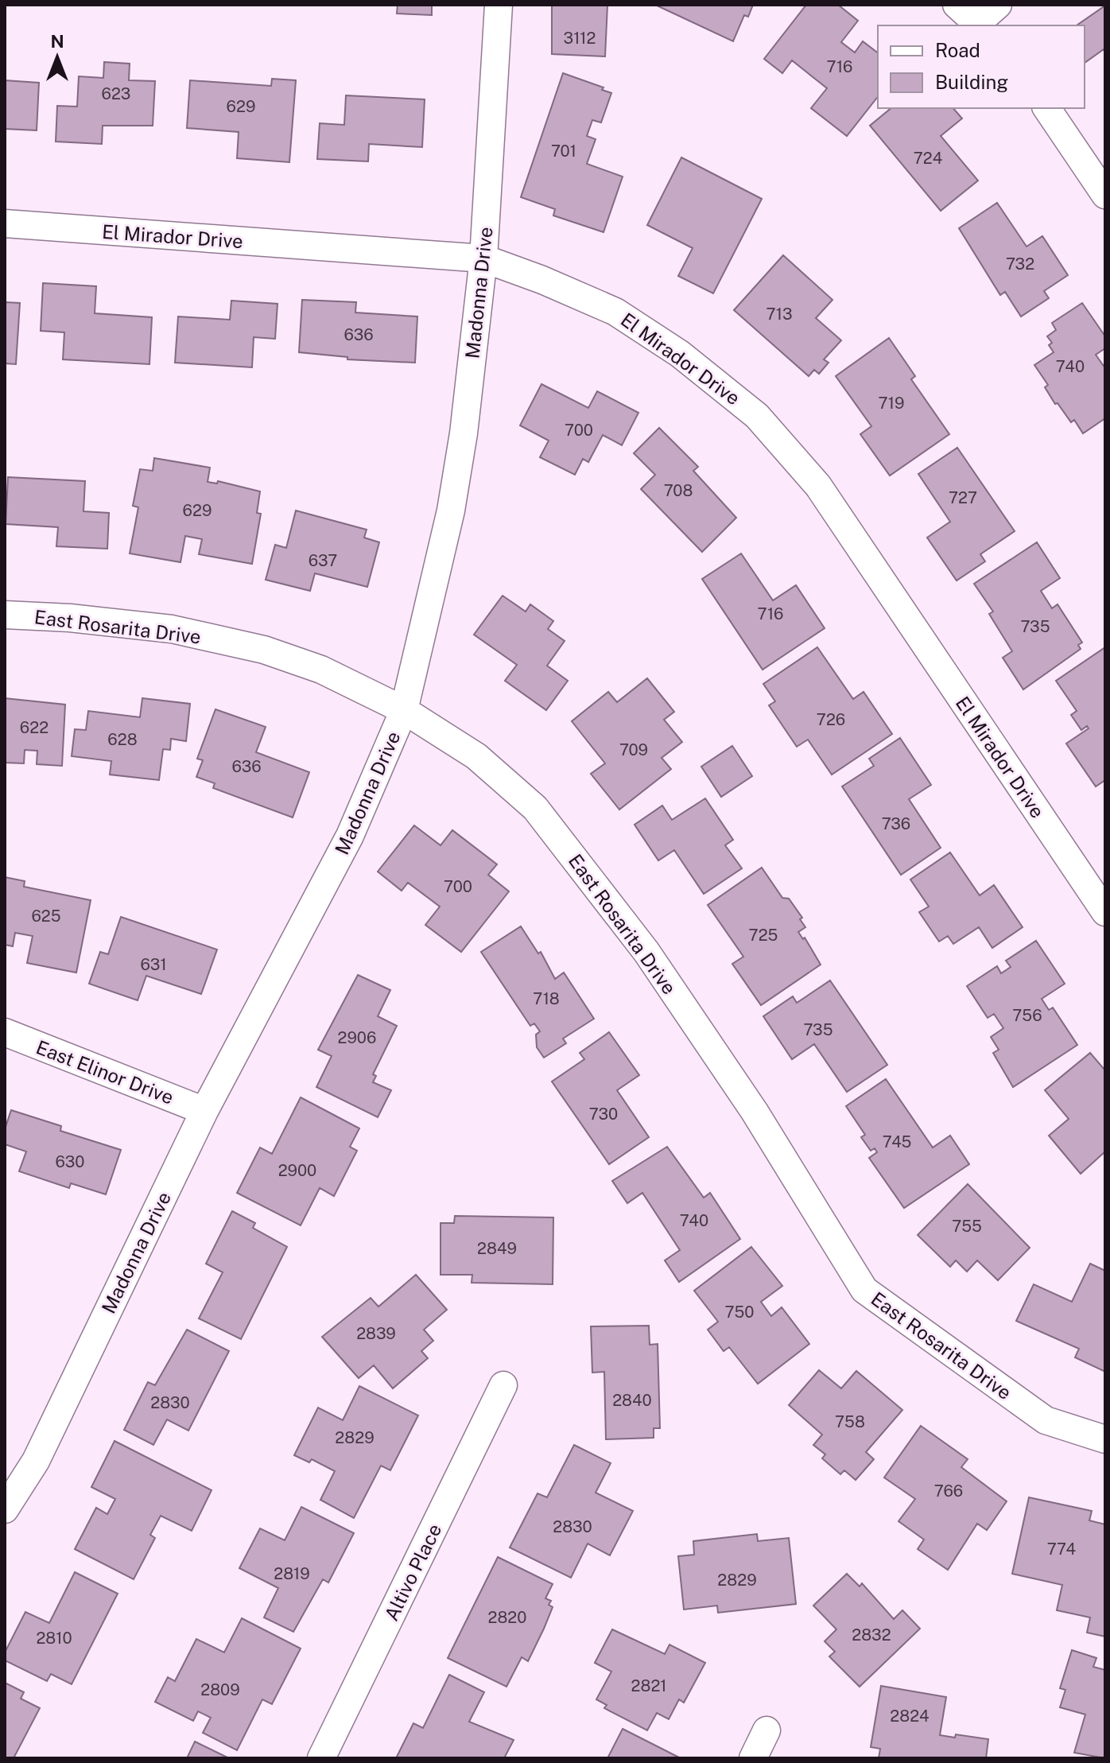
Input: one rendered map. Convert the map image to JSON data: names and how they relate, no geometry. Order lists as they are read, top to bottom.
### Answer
{
  "streets": {
    "street": [
      "El Mirador Drive",
      "Madonna Drive",
      "East Rosarita Drive",
      "East Elinor Drive",
      "Altivo Place"
    ]
  },
  "crossings": [
    ["El Mirador Drive", "Madonna Drive"],
    ["Madonna Drive", "East Rosarita Drive"],
    ["Madonna Drive", "East Elinor Drive"]
  ],
  "house_numbers": [
    "3112",
    "716",
    "623",
    "629",
    "701",
    "724",
    "732",
    "713",
    "636",
    "740",
    "719",
    "700",
    "708",
    "727",
    "629",
    "637",
    "716",
    "735",
    "726",
    "622",
    "628",
    "709",
    "636",
    "736",
    "700",
    "625",
    "725",
    "631",
    "718",
    "756",
    "735",
    "2906",
    "730",
    "745",
    "630",
    "2900",
    "740",
    "755",
    "2849",
    "750",
    "2839",
    "2840",
    "2830",
    "758",
    "2829",
    "766",
    "2830",
    "774",
    "2819",
    "2829",
    "2820",
    "2832",
    "2810",
    "2821",
    "2809",
    "2824"
  ],
  "legend": ["Road", "Building"],
  "north": "top"
}
